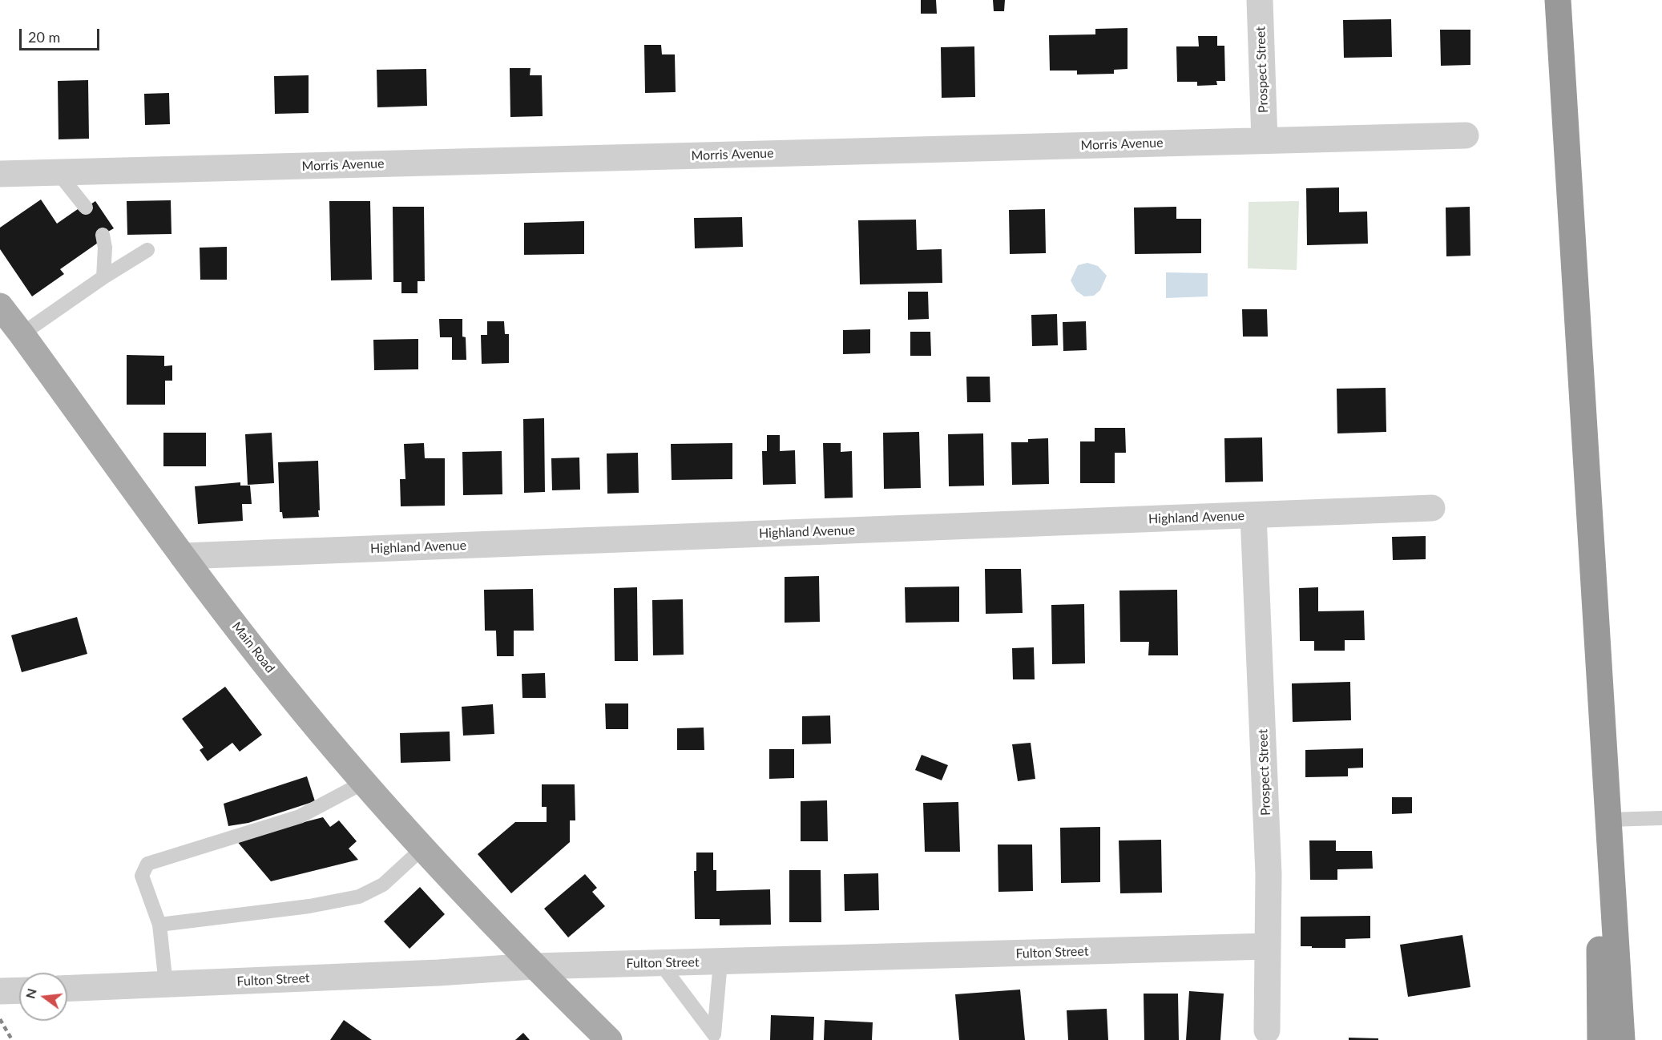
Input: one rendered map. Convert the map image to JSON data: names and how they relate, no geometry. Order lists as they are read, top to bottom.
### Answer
{
  "streets": {
    "main road": ["Main Road"],
    "street": [
      "Prospect Street",
      "Morris Avenue",
      "Highland Avenue",
      "Fulton Street"
    ]
  },
  "crossings": [
    ["Prospect Street", "Morris Avenue"],
    ["Prospect Street", "Highland Avenue"],
    ["Prospect Street", "Fulton Street"],
    ["Highland Avenue", "Main Road"],
    ["Main Road", "Fulton Street"]
  ],
  "scale_bar": "20 m",
  "north": "left"
}
